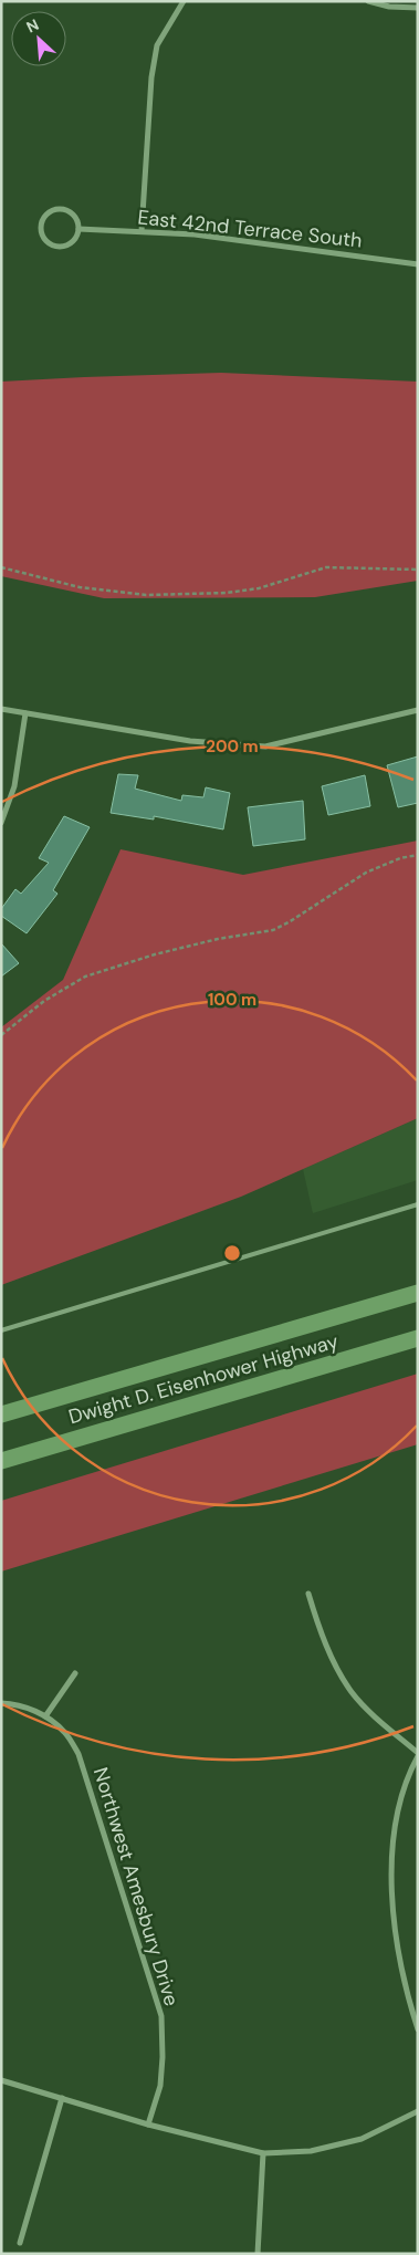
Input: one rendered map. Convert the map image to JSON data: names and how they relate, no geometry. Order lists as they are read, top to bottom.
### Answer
{
  "streets": {
    "highway": ["Dwight D. Eisenhower Highway"],
    "street": ["East 42nd Terrace South", "Northwest Amesbury Drive"]
  },
  "north": "top left",
  "rings": ["200 m", "100 m"]
}
